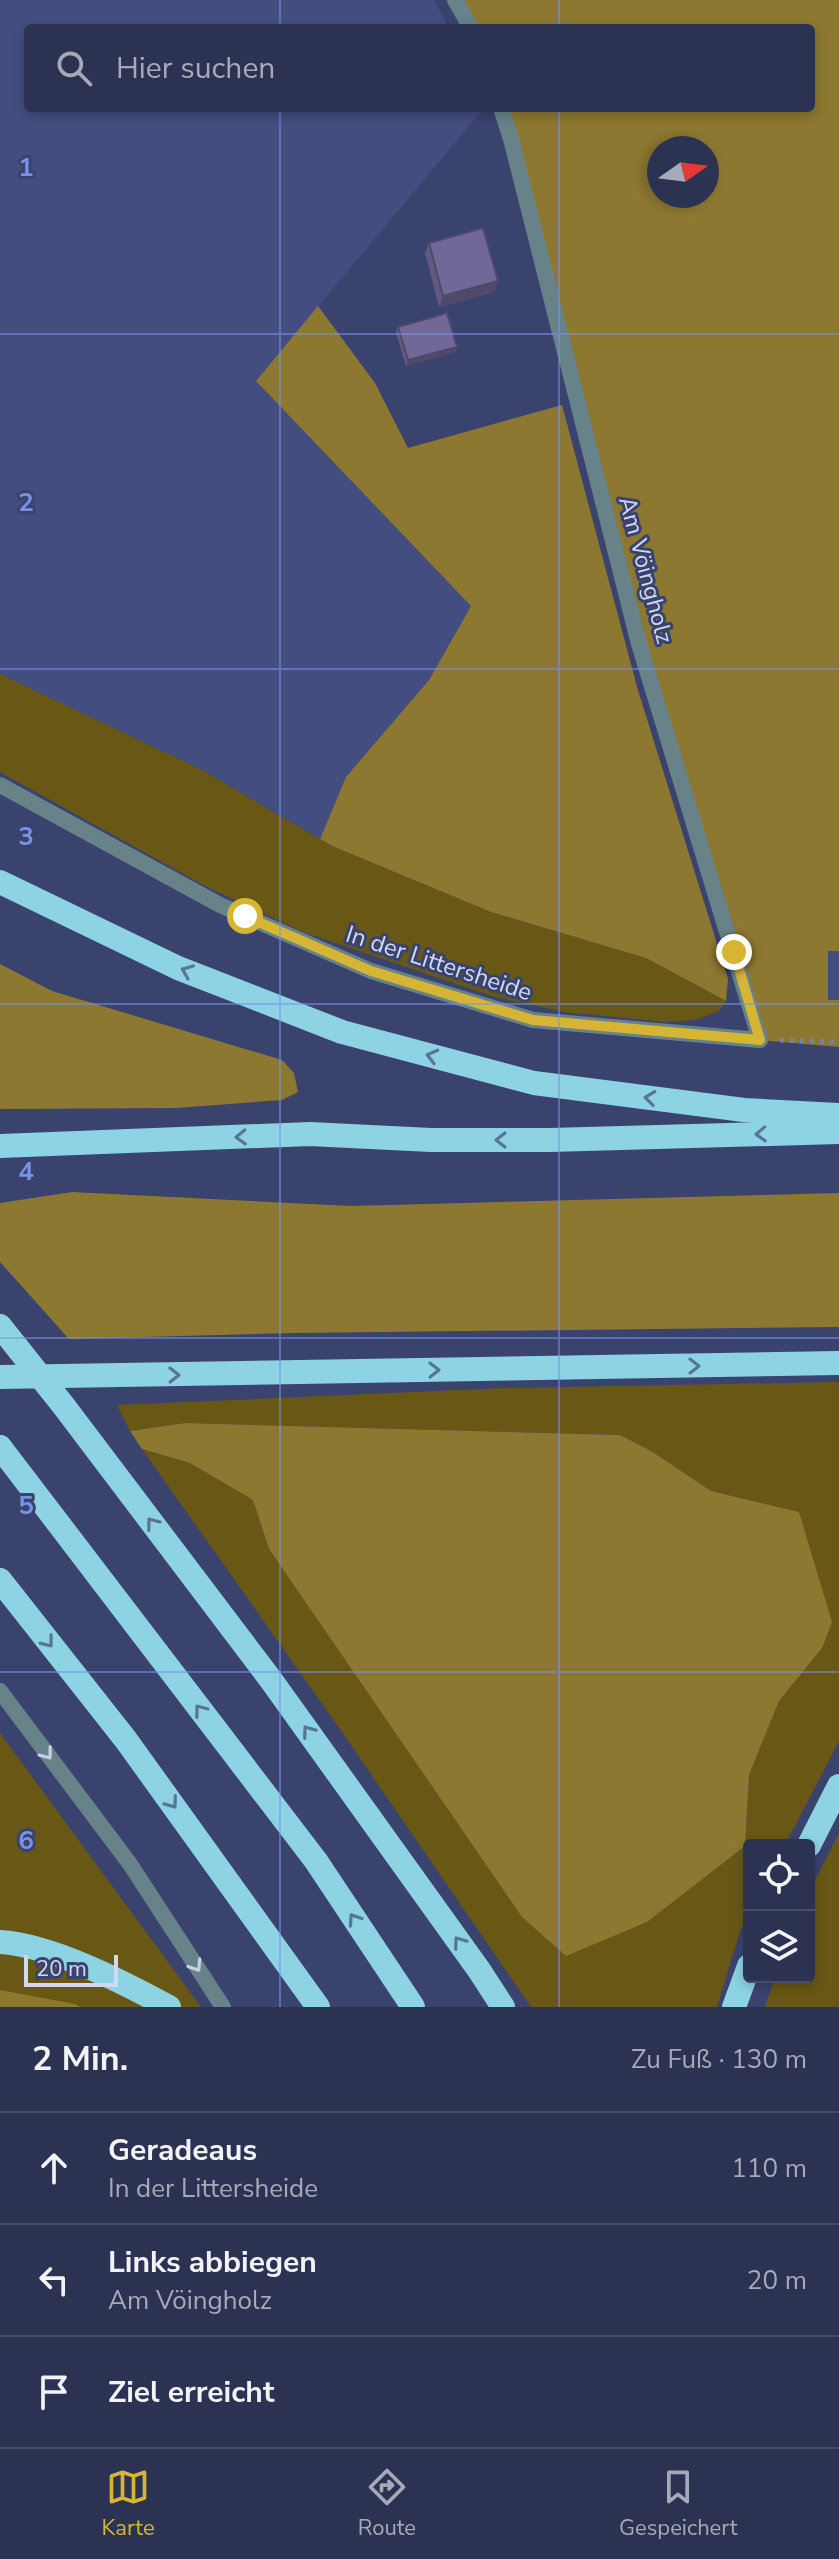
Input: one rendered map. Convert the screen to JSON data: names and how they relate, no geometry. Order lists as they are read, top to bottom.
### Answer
{
  "streets": {
    "street": ["Am Vöingholz", "In der Littersheide"]
  },
  "crossings": [
    ["Am Vöingholz", "In der Littersheide"]
  ],
  "scale_bar": "20 m",
  "north": "right",
  "page": {
    "search": "Hier suchen",
    "scale": "20 m",
    "heading": ["2 Min.", "Zu Fuß · 130 m"],
    "list": [
      ["Geradeaus", "In der Littersheide", "110 m"],
      ["Links abbiegen", "Am Vöingholz", "20 m"],
      "Ziel erreicht"
    ],
    "nav": ["Karte", "Route", "Gespeichert"]
  },
  "grid": {
    "rows": [
      "1",
      "2",
      "3",
      "4",
      "5",
      "6"
    ]
  }
}
